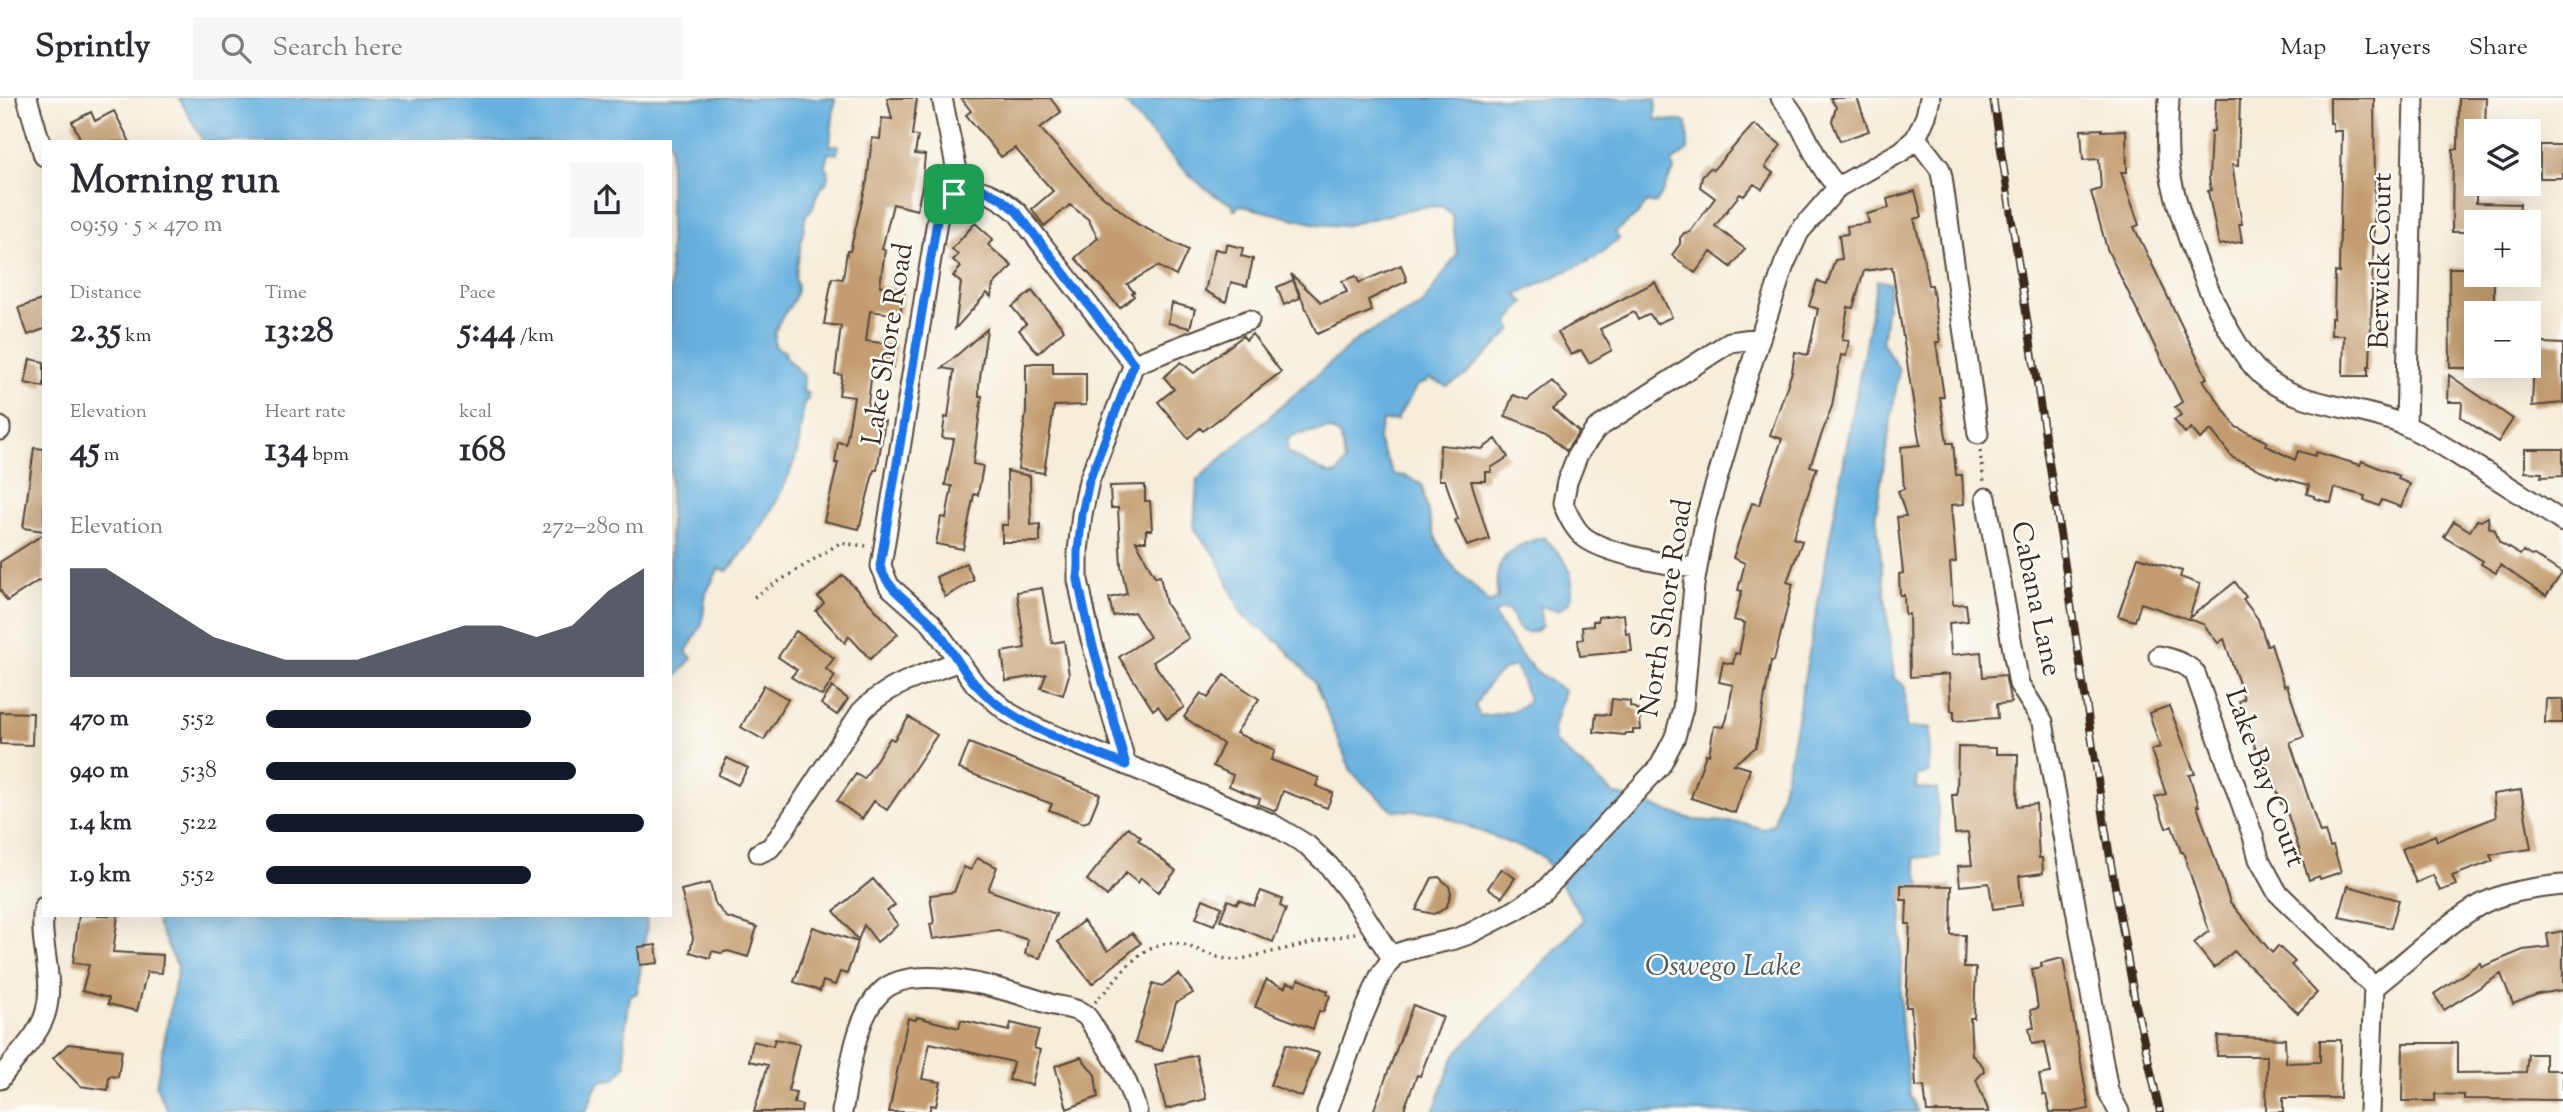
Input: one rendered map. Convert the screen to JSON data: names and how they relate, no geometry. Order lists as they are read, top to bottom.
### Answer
{
  "streets": {
    "street": [
      "Berwick Court",
      "Lake Shore Road",
      "Cabana Lane",
      "North Shore Road",
      "Lake Bay Court"
    ]
  },
  "crossings": [
    ["Lake Shore Road", "North Shore Road"]
  ],
  "water": ["Oswego Lake"],
  "page": {
    "header": "Sprintly",
    "search": "Search here",
    "nav": ["Map", "Layers", "Share"],
    "map_buttons": ["+", "−"],
    "heading": ["Morning run", "09:59 · 5 × 470 m"],
    "stats": [
      ["Distance", "2.35 km"],
      ["Time", "13:28"],
      ["Pace", "5:44 /km"],
      ["Elevation", "45 m"],
      ["Heart rate", "134 bpm"],
      ["kcal", "168"]
    ],
    "chart": ["Elevation", "272–280 m"],
    "list": [
      {
        "name": "470 m",
        "note": "5:52"
      },
      {
        "name": "940 m",
        "note": "5:38"
      },
      {
        "name": "1.4 km",
        "note": "5:22"
      },
      {
        "name": "1.9 km",
        "note": "5:52"
      }
    ]
  }
}
